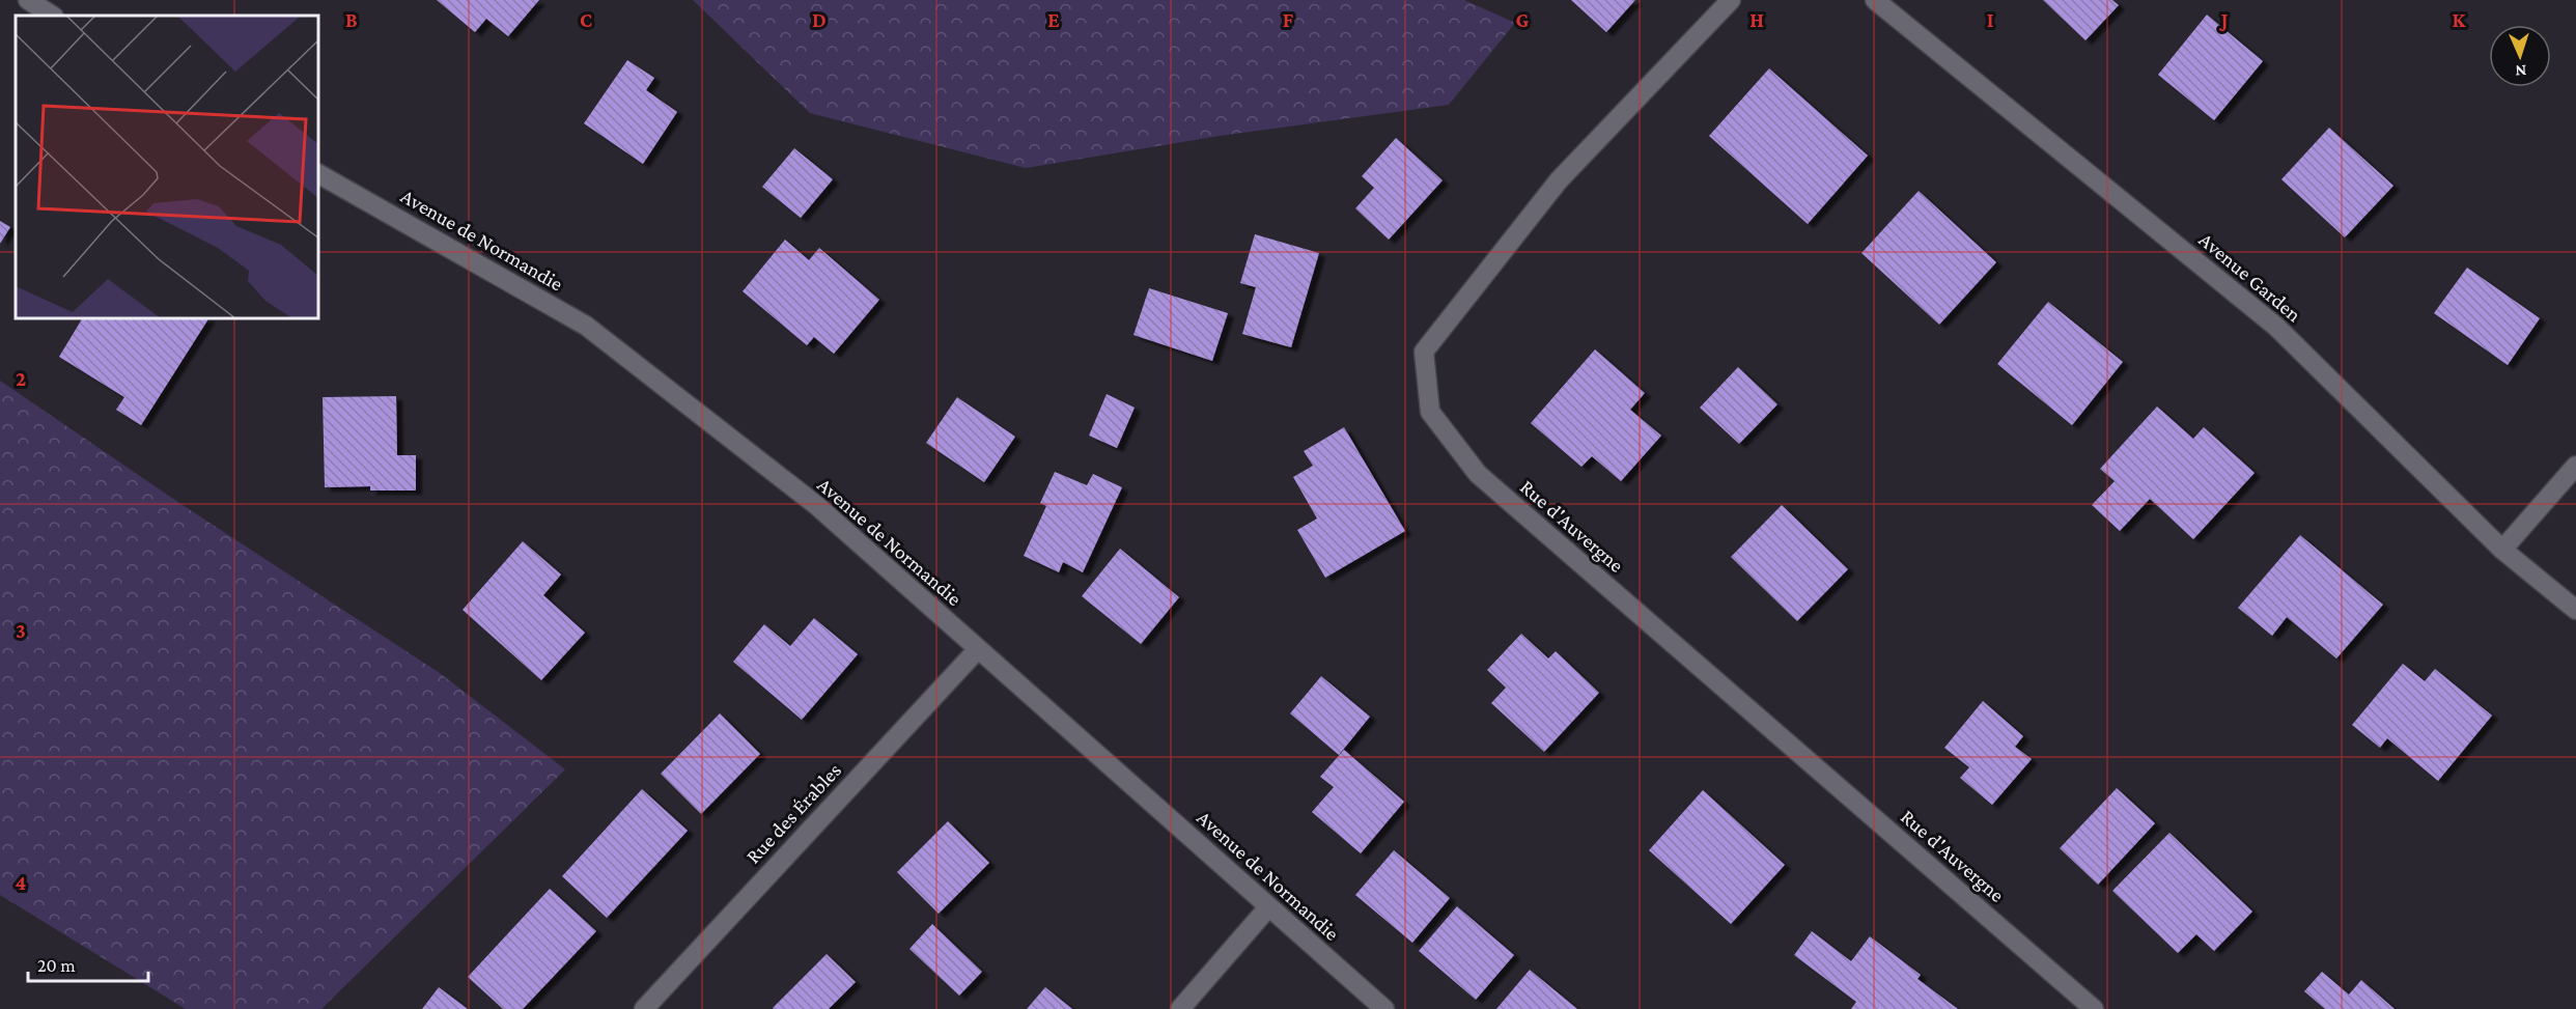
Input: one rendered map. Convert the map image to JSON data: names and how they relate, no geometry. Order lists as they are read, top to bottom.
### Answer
{
  "streets": {
    "street": [
      "Avenue de Normandie",
      "Avenue Garden",
      "Rue d'Auvergne",
      "Rue des Érables"
    ]
  },
  "crossings": [
    ["Avenue de Normandie", "Rue des Érables"]
  ],
  "scale_bar": "20 m",
  "north": "bottom",
  "grid": {
    "columns": [
      "B",
      "C",
      "D",
      "E",
      "F",
      "G",
      "H",
      "I",
      "J",
      "K"
    ],
    "rows": ["2", "3", "4"]
  }
}
